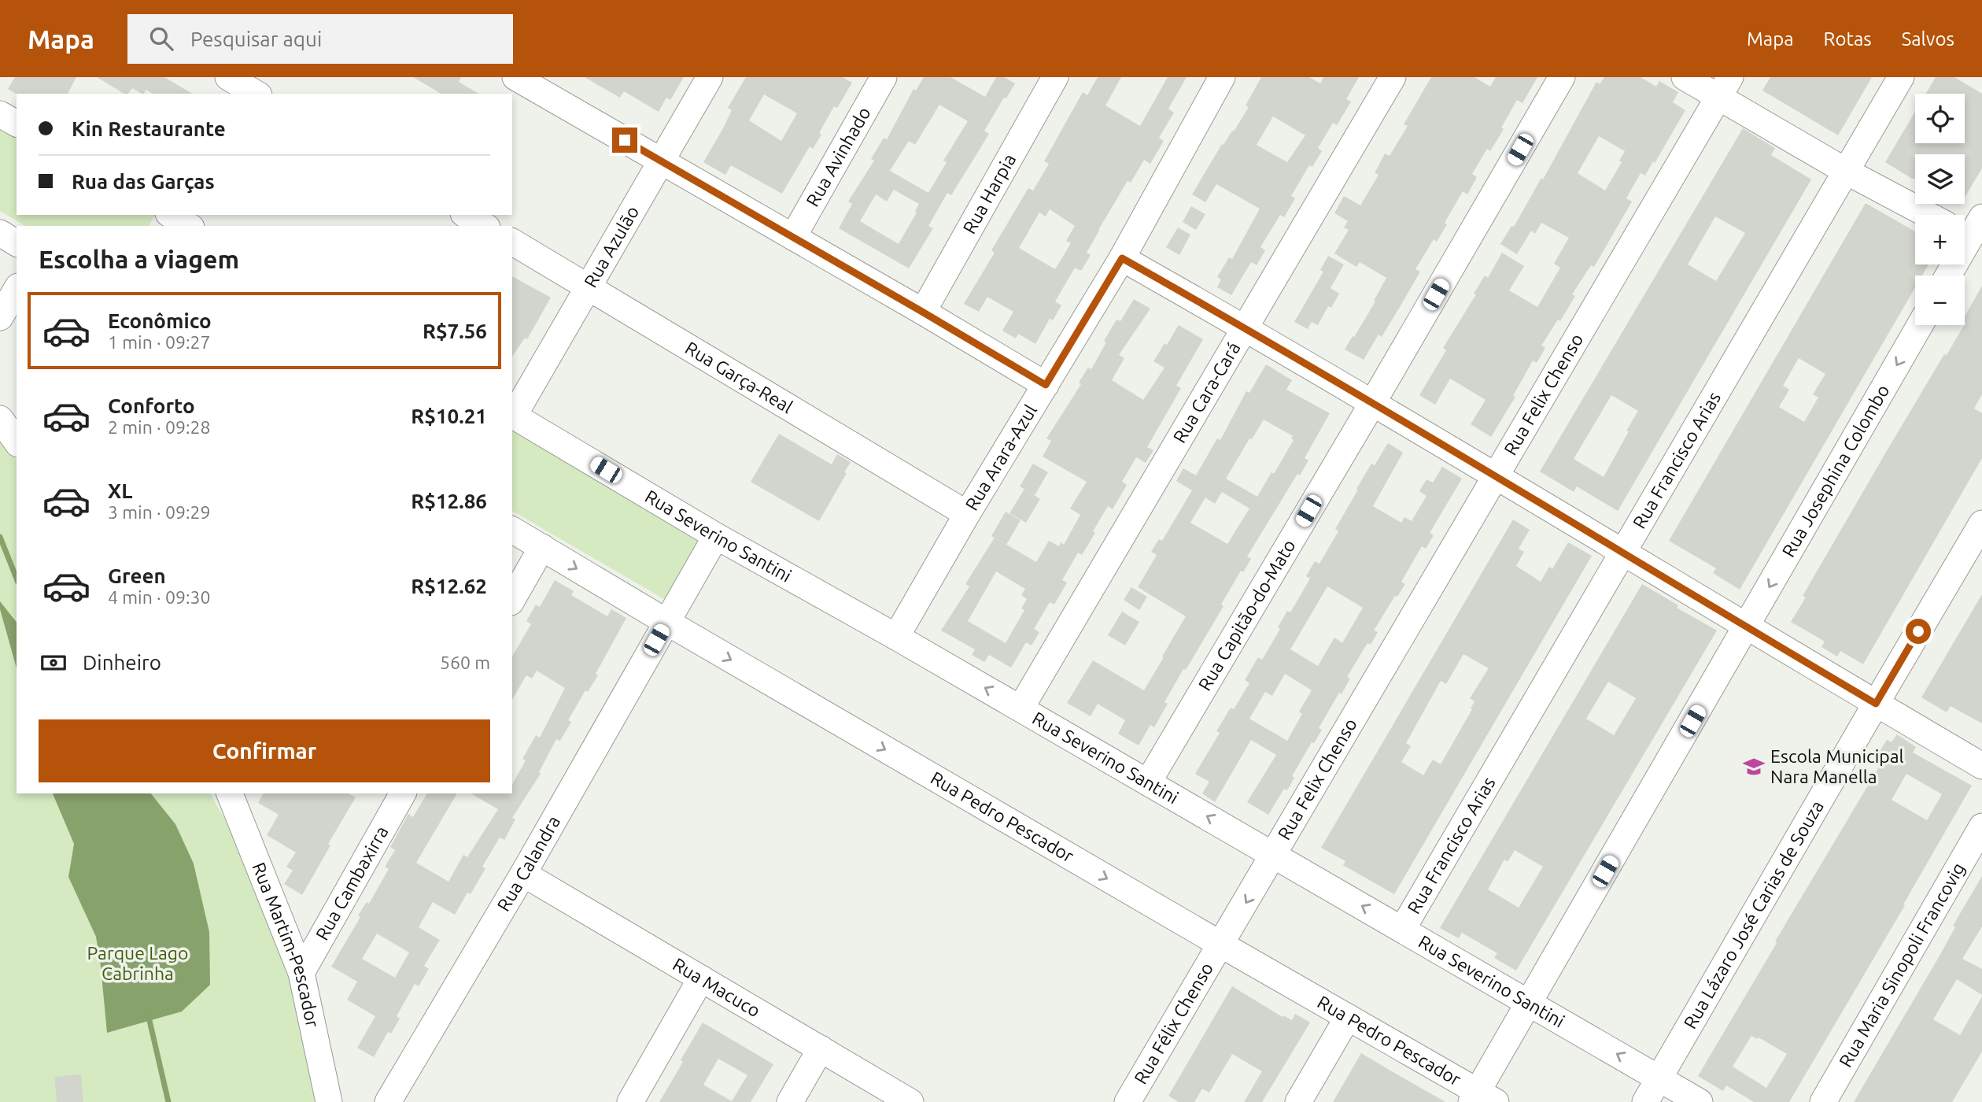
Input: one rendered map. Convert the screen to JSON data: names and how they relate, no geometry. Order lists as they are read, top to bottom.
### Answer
{
  "streets": {
    "street": [
      "Rua Avinhado",
      "Rua Harpia",
      "Rua Azulão",
      "Rua Garça-Real",
      "Rua Cara-Cará",
      "Rua Felix Chenso",
      "Rua Arara-Azul",
      "Rua Francisco Arias",
      "Rua Josephina Colombo",
      "Rua Severino Santini",
      "Rua Capitão-do-Mato",
      "Rua Pedro Pescador",
      "Rua Calandra",
      "Rua Cambaxirra",
      "Rua Lázaro José Carias de Souza",
      "Rua Martim-Pescador",
      "Rua Maria Sinopoli Francovig",
      "Rua Macuco",
      "Rua Félix Chenso"
    ]
  },
  "crossings": [
    ["Rua Azulão", "Rua Garça-Real"],
    ["Rua Azulão", "Rua Severino Santini"],
    ["Rua Garça-Real", "Rua Arara-Azul"],
    ["Rua Cara-Cará", "Rua Severino Santini"],
    ["Rua Felix Chenso", "Rua Severino Santini"],
    ["Rua Felix Chenso", "Rua Pedro Pescador"],
    ["Rua Felix Chenso", "Rua Félix Chenso"],
    ["Rua Arara-Azul", "Rua Severino Santini"],
    ["Rua Francisco Arias", "Rua Severino Santini"],
    ["Rua Josephina Colombo", "Rua Severino Santini"],
    ["Rua Josephina Colombo", "Rua Pedro Pescador"],
    ["Rua Severino Santini", "Rua Capitão-do-Mato"],
    ["Rua Severino Santini", "Rua Calandra"],
    ["Rua Severino Santini", "Rua Lázaro José Carias de Souza"],
    ["Rua Pedro Pescador", "Rua Calandra"],
    ["Rua Pedro Pescador", "Rua Félix Chenso"],
    ["Rua Calandra", "Rua Macuco"],
    ["Rua Cambaxirra", "Rua Martim-Pescador"]
  ],
  "one_way": ["Rua Josephina Colombo", "Rua Severino Santini", "Rua Pedro Pescador"],
  "parks": ["Parque Lago Cabrinha"],
  "places": {
    "school or university": ["Escola Municipal Nara Manella"]
  },
  "page": {
    "header": "Mapa",
    "search": "Pesquisar aqui",
    "nav": ["Mapa", "Rotas", "Salvos"],
    "map_buttons": ["+", "−"],
    "banner": ["Kin Restaurante", "Rua das Garças"],
    "heading": "Escolha a viagem",
    "list": [
      {
        "name": "Econômico",
        "note": "1 min · 09:27",
        "value": "R$7.56"
      },
      {
        "name": "Conforto",
        "note": "2 min · 09:28",
        "value": "R$10.21"
      },
      {
        "name": "XL",
        "note": "3 min · 09:29",
        "value": "R$12.86"
      },
      {
        "name": "Green",
        "note": "4 min · 09:30",
        "value": "R$12.62"
      }
    ],
    "pay": ["Dinheiro", "560 m"],
    "buttons": "Confirmar"
  }
}
